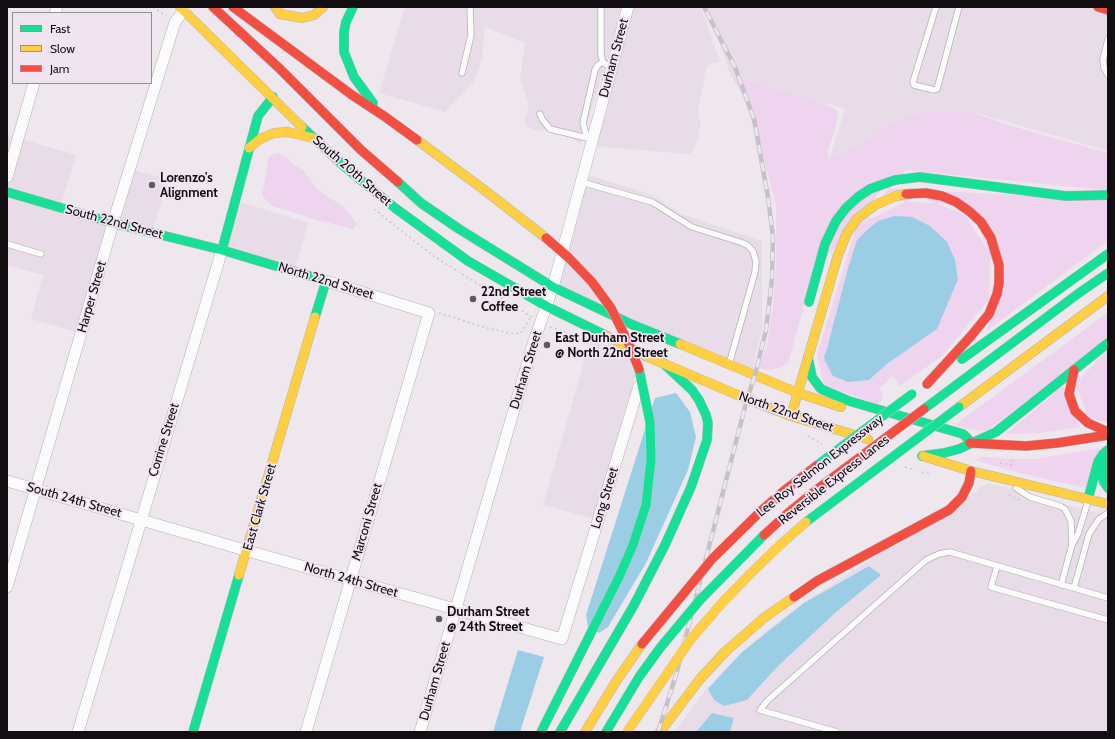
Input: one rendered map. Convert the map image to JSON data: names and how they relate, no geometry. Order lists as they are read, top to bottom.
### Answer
{
  "streets": {
    "main road": [
      "South 20th Street",
      "South 22nd Street",
      "North 22nd Street",
      "Corrine Street",
      "Lee Roy Selmon Expressway",
      "Reversible Express Lanes",
      "East Clark Street"
    ],
    "street": [
      "Durham Street",
      "Harper Street",
      "Long Street",
      "South 24th Street",
      "Marconi Street",
      "North 24th Street"
    ]
  },
  "crossings": [
    ["Durham Street", "South 20th Street"],
    ["Durham Street", "North 22nd Street"],
    ["Durham Street", "North 24th Street"],
    ["South 20th Street", "North 22nd Street"],
    ["South 20th Street", "Harper Street"],
    ["South 20th Street", "Corrine Street"],
    ["South 22nd Street", "North 22nd Street"],
    ["South 22nd Street", "Harper Street"],
    ["South 22nd Street", "Corrine Street"],
    ["North 22nd Street", "Corrine Street"],
    ["North 22nd Street", "Long Street"],
    ["North 22nd Street", "East Clark Street"],
    ["North 22nd Street", "Marconi Street"],
    ["Harper Street", "South 24th Street"],
    ["Corrine Street", "South 24th Street"],
    ["Corrine Street", "North 24th Street"],
    ["Long Street", "North 24th Street"],
    ["South 24th Street", "North 24th Street"],
    ["East Clark Street", "North 24th Street"],
    ["Marconi Street", "North 24th Street"]
  ],
  "places": [
    "Lorenzo's Alignment",
    "22nd Street Coffee",
    "East Durham Street @ North 22nd Street",
    "Durham Street @ 24th Street"
  ],
  "legend": ["Fast", "Slow", "Jam"]
}
